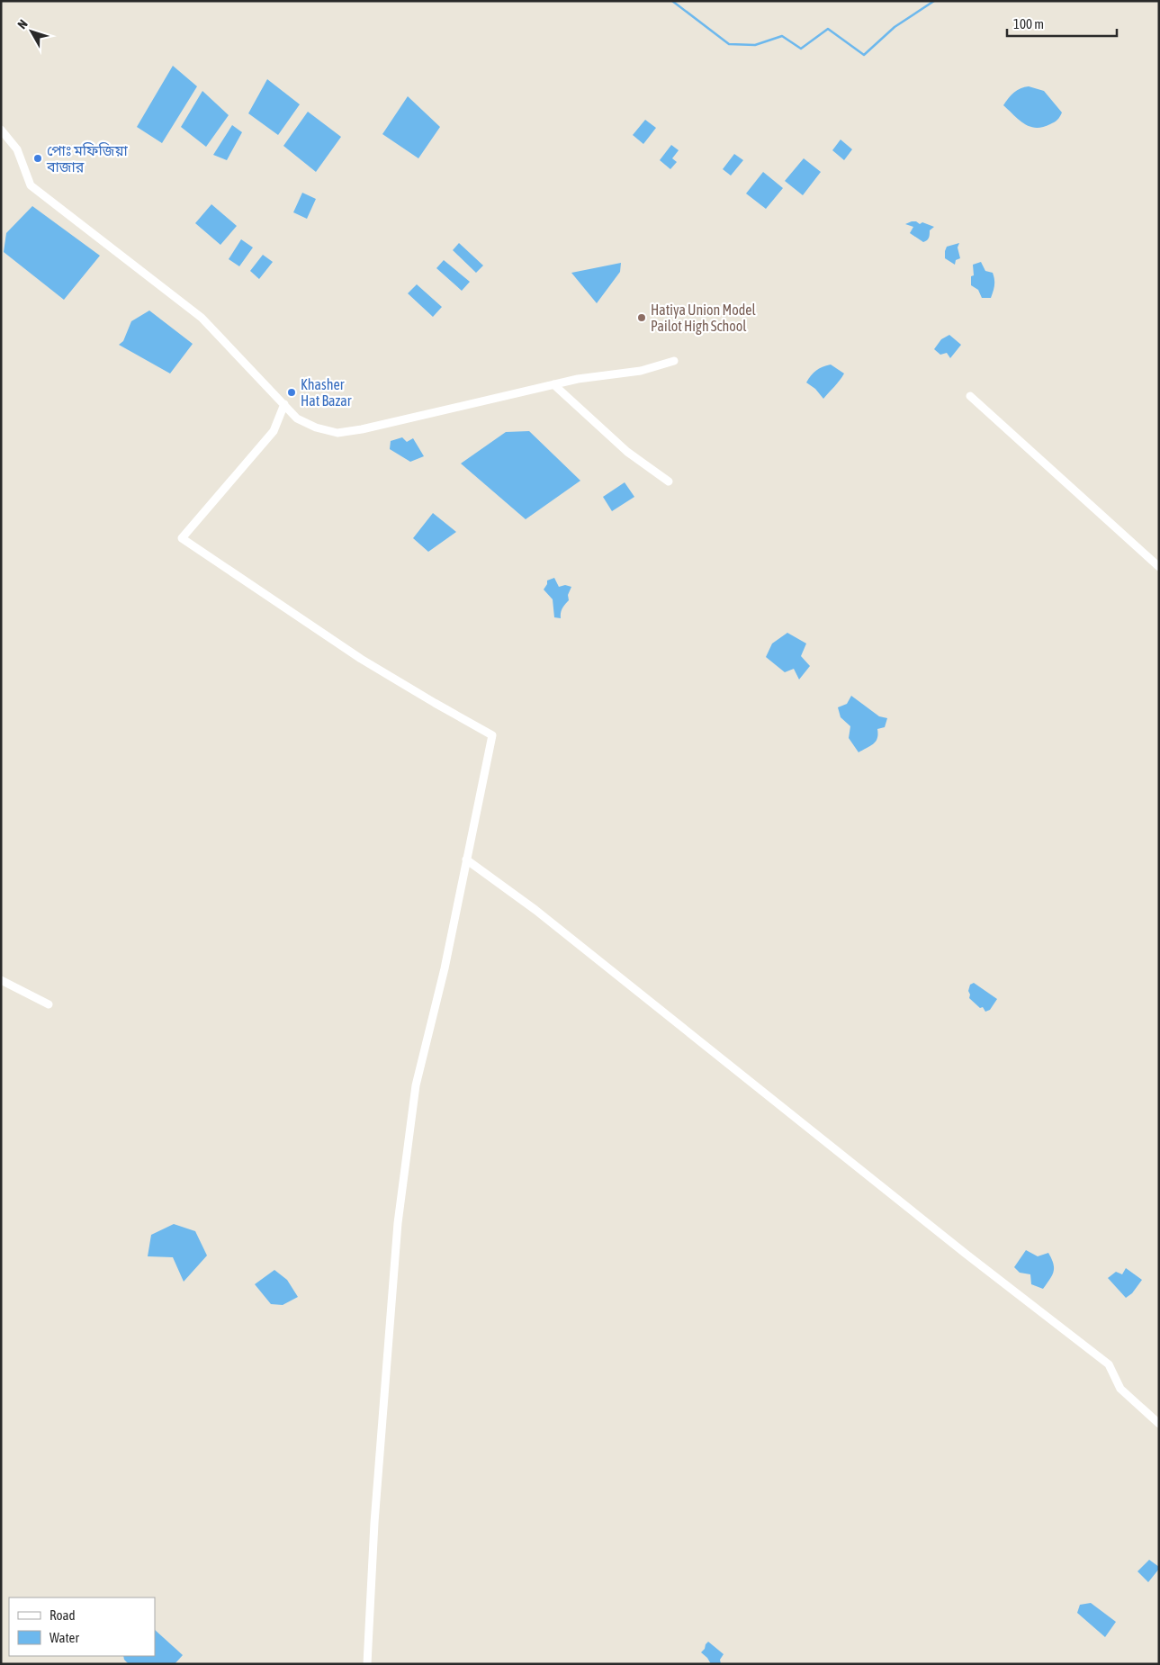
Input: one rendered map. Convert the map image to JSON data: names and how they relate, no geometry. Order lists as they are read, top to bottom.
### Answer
{
  "places": ["পোঃ মফিজিয়া বাজার", "Hatiya Union Model Pailot High School", "Khasher Hat Bazar"],
  "legend": ["Road", "Water"],
  "scale_bar": "100 m",
  "north": "top left"
}
